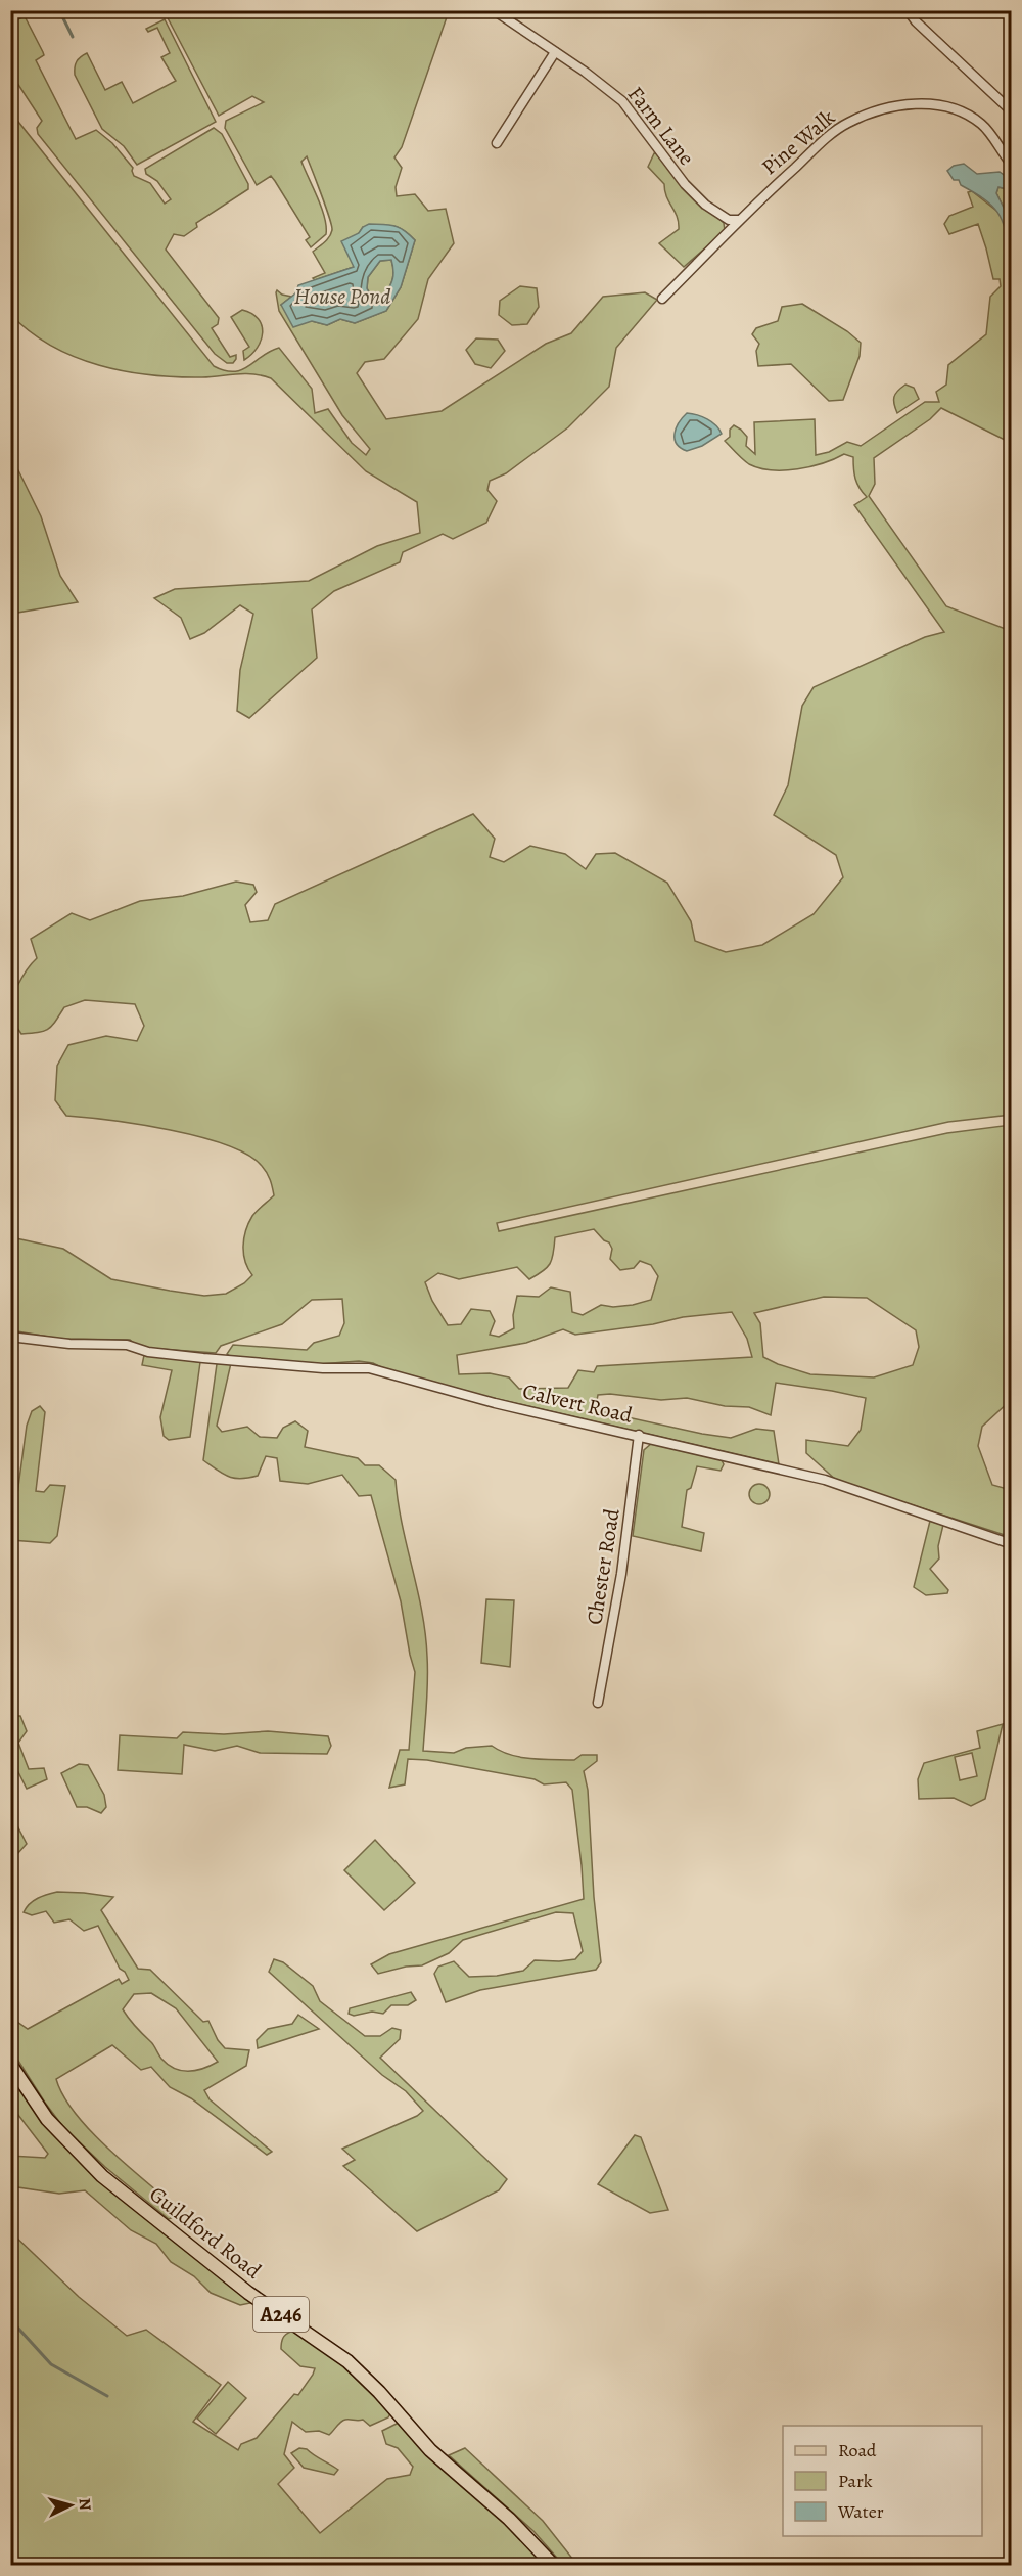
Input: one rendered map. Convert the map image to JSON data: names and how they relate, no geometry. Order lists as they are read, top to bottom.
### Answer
{
  "streets": {
    "main road": ["Guildford Road", "A246"],
    "street": [
      "Farm Lane",
      "Pine Walk",
      "Calvert Road",
      "Chester Road"
    ]
  },
  "crossings": [
    ["Farm Lane", "Pine Walk"],
    ["Calvert Road", "Chester Road"]
  ],
  "water": ["House Pond"],
  "legend": ["Road", "Park", "Water"],
  "north": "right"
}
